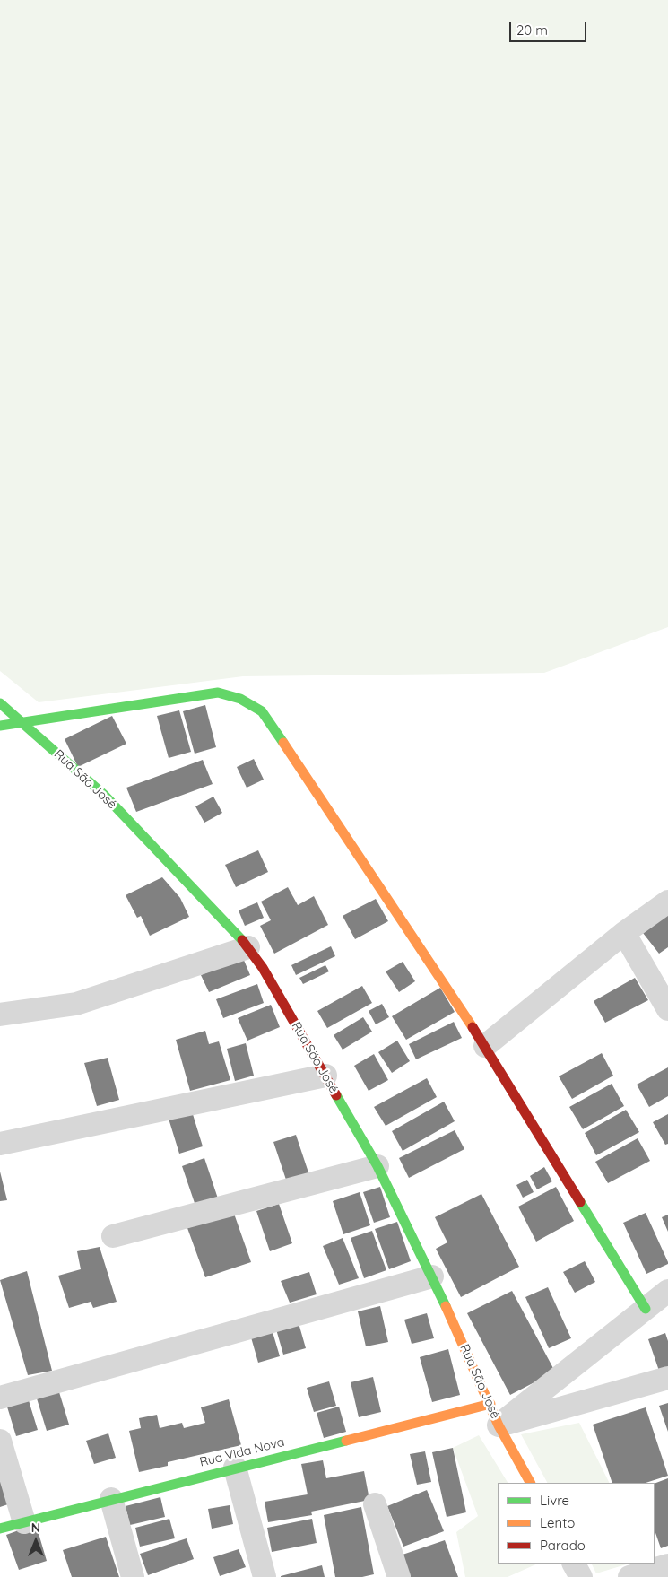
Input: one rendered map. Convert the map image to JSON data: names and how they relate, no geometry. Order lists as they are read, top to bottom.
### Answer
{
  "streets": {
    "street": ["Rua São José", "Rua Vida Nova"]
  },
  "crossings": [
    ["Rua São José", "Rua Vida Nova"]
  ],
  "legend": ["Livre", "Lento", "Parado"],
  "scale_bar": "20 m",
  "north": "top"
}
